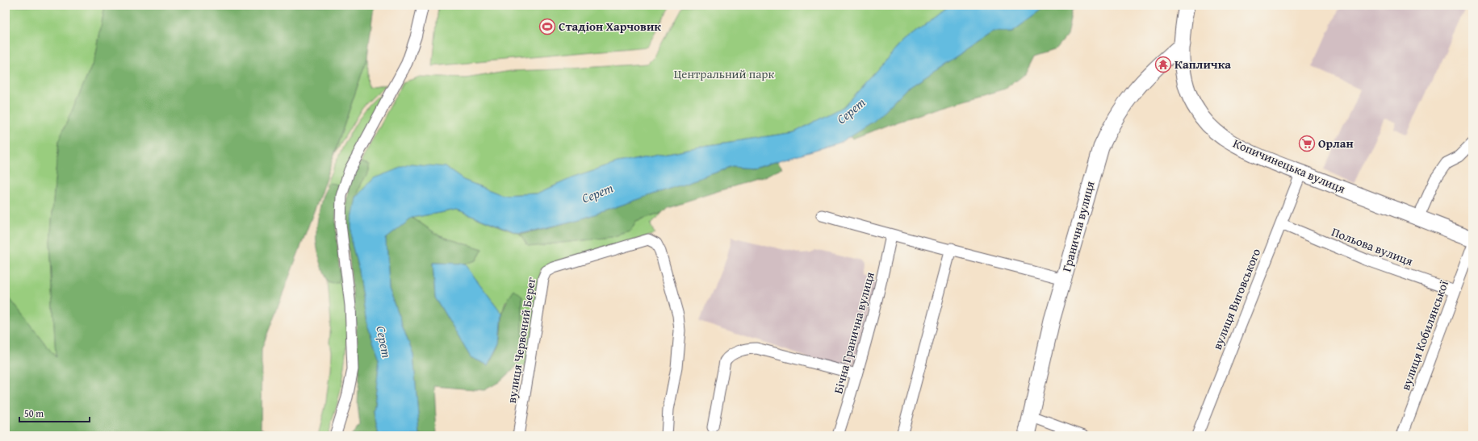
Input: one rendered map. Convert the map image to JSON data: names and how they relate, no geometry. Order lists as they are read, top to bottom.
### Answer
{
  "streets": {
    "street": [
      "Копичинецька вулиця",
      "Гранична вулиця",
      "Польова вулиця",
      "вулиця Виговського",
      "Бічна Гранична вулиця",
      "вулиця Кобилянської",
      "вулиця Червоний Берег"
    ]
  },
  "crossings": [
    ["Копичинецька вулиця", "Гранична вулиця"],
    ["Копичинецька вулиця", "вулиця Виговського"],
    ["Польова вулиця", "вулиця Виговського"],
    ["Польова вулиця", "вулиця Кобилянської"]
  ],
  "water": ["Серет"],
  "parks": ["Центральний парк"],
  "places": {
    "sports": ["Стадіон Харчовик"],
    "temple": ["Капличка"],
    "supermarket": ["Орлан"]
  },
  "scale_bar": "50 m"
}
